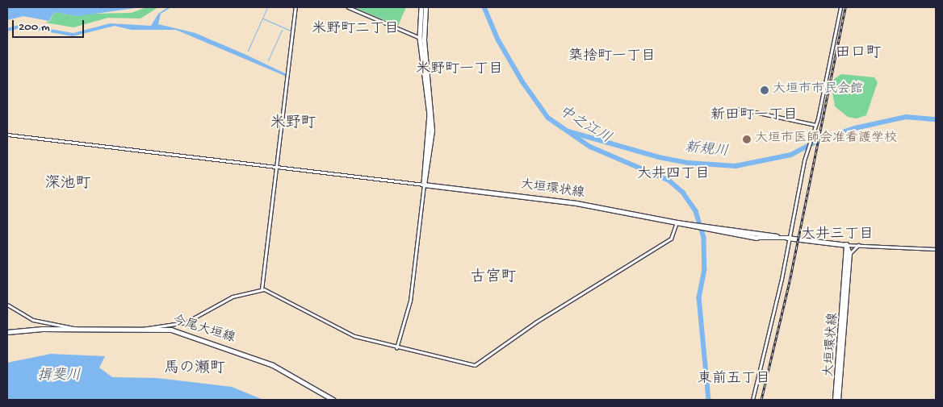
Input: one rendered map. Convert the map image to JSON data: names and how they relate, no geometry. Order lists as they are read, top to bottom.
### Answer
{
  "streets": {
    "main road": ["大垣環状線", "今尾大垣線"]
  },
  "districts": [
    "米野町二丁目",
    "田口町",
    "築捨町一丁目",
    "米野町一丁目",
    "新田町一丁目",
    "米野町",
    "大井四丁目",
    "深池町",
    "大井三丁目",
    "古宮町",
    "馬の瀬町",
    "東前五丁目"
  ],
  "water": ["中之江川", "新規川", "揖斐川"],
  "places": ["大垣市市民会館", "大垣市医師会准看護学校"],
  "scale_bar": "200 m"
}
